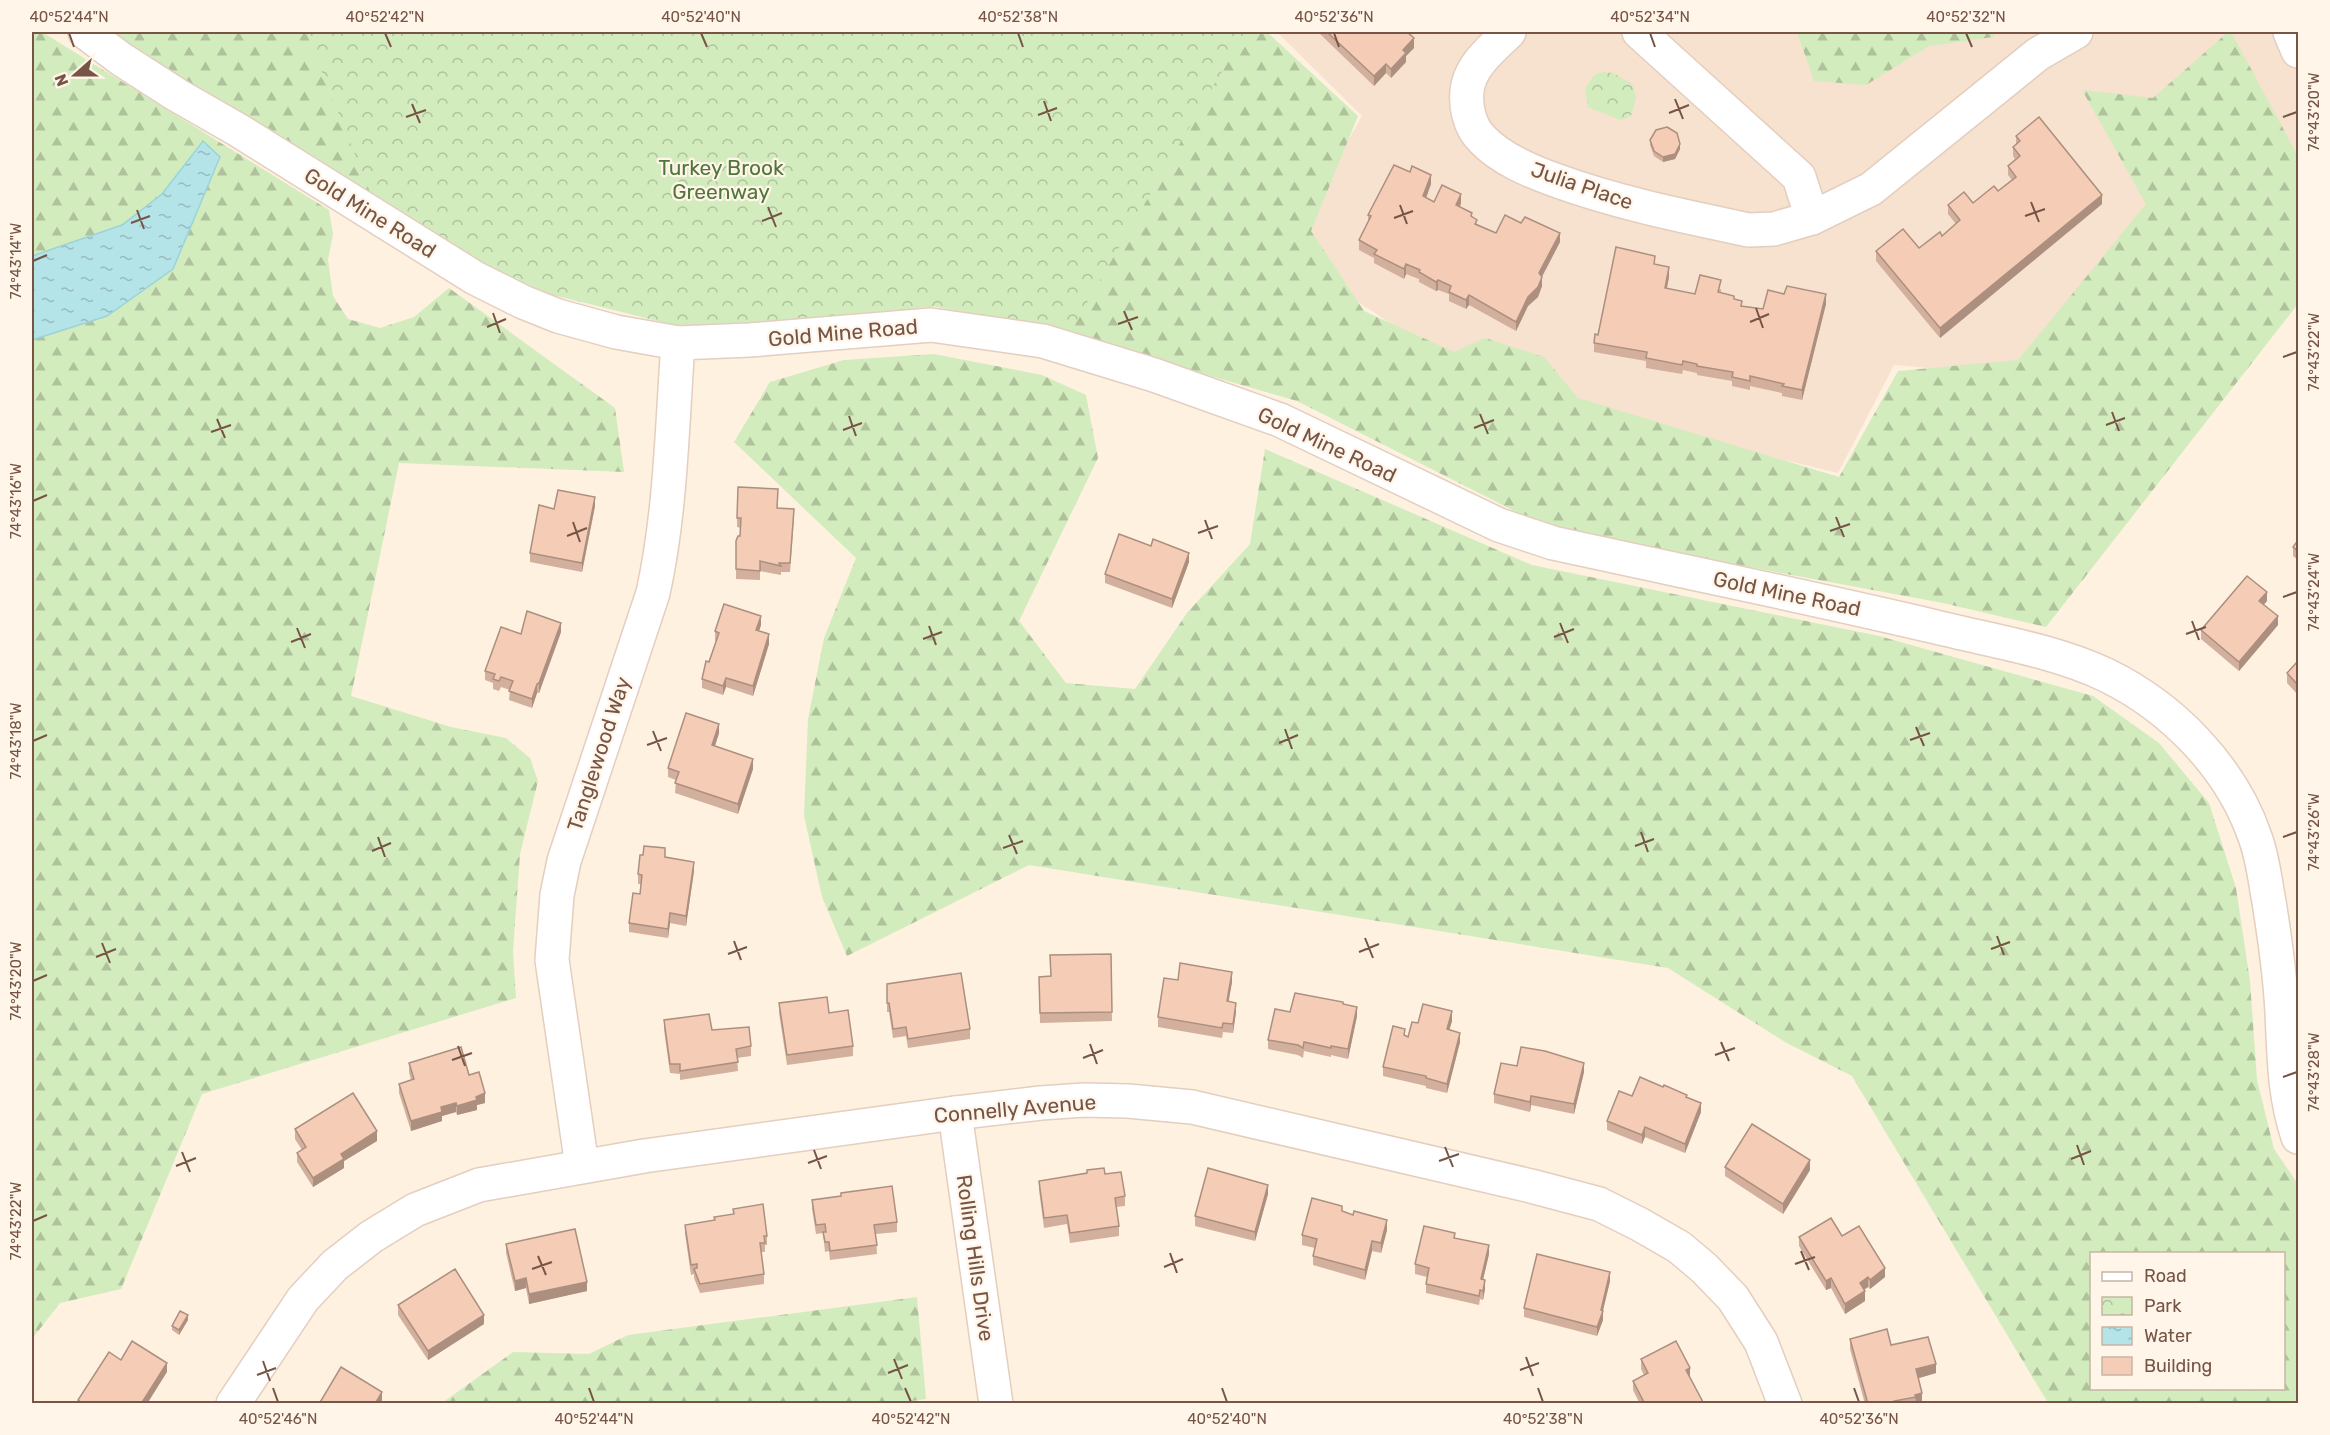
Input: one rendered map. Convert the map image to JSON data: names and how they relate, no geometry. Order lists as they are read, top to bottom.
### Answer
{
  "streets": {
    "street": [
      "Julia Place",
      "Gold Mine Road",
      "Tanglewood Way",
      "Connelly Avenue",
      "Rolling Hills Drive"
    ]
  },
  "crossings": [
    ["Gold Mine Road", "Tanglewood Way"],
    ["Tanglewood Way", "Connelly Avenue"],
    ["Connelly Avenue", "Rolling Hills Drive"]
  ],
  "parks": ["Turkey Brook Greenway"],
  "legend": [
    "Road",
    "Park",
    "Water",
    "Building"
  ],
  "north": "left",
  "coordinates": [
    "40°52'44\"N",
    "40°52'42\"N",
    "40°52'40\"N",
    "40°52'38\"N",
    "40°52'36\"N",
    "40°52'34\"N",
    "40°52'32\"N",
    "74°43'20\"W",
    "74°43'14\"W",
    "74°43'22\"W",
    "74°43'16\"W",
    "74°43'24\"W",
    "74°43'18\"W",
    "74°43'26\"W",
    "74°43'28\"W",
    "40°52'46\"N"
  ]
}
